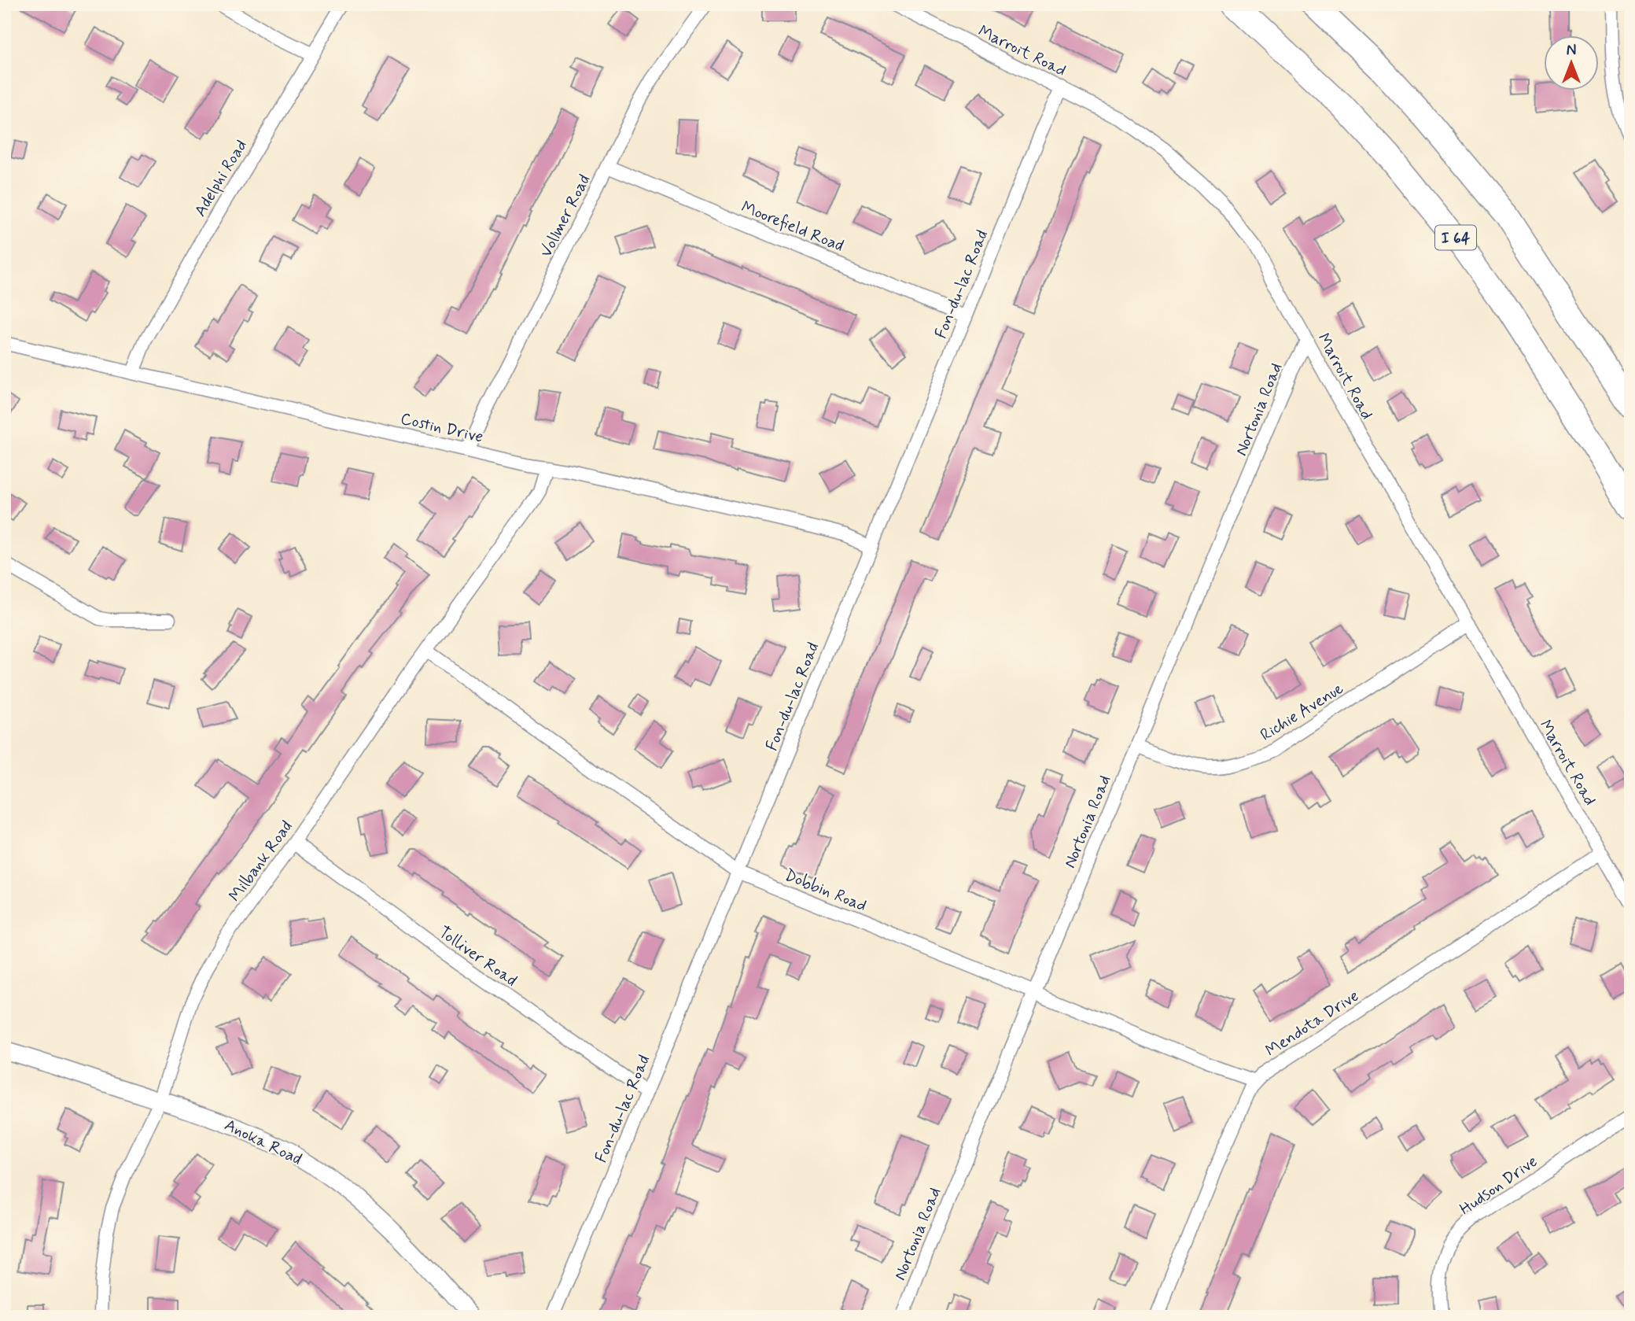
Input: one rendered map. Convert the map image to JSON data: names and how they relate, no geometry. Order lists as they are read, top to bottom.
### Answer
{
  "streets": {
    "highway": ["I 64"],
    "street": [
      "Marroit Road",
      "Adelphi Road",
      "Vollmer Road",
      "Moorefield Road",
      "Fon-du-lac Road",
      "Nortonia Road",
      "Costin Drive",
      "Richie Avenue",
      "Milbank Road",
      "Dobbin Road",
      "Tolliver Road",
      "Mendota Drive",
      "Anoka Road",
      "Hudson Drive"
    ]
  },
  "crossings": [
    ["Marroit Road", "Fon-du-lac Road"],
    ["Marroit Road", "Nortonia Road"],
    ["Marroit Road", "Richie Avenue"],
    ["Marroit Road", "Mendota Drive"],
    ["Adelphi Road", "Costin Drive"],
    ["Vollmer Road", "Moorefield Road"],
    ["Vollmer Road", "Costin Drive"],
    ["Moorefield Road", "Fon-du-lac Road"],
    ["Fon-du-lac Road", "Costin Drive"],
    ["Fon-du-lac Road", "Dobbin Road"],
    ["Fon-du-lac Road", "Tolliver Road"],
    ["Nortonia Road", "Richie Avenue"],
    ["Nortonia Road", "Dobbin Road"],
    ["Costin Drive", "Milbank Road"],
    ["Milbank Road", "Dobbin Road"],
    ["Milbank Road", "Tolliver Road"],
    ["Milbank Road", "Anoka Road"],
    ["Dobbin Road", "Mendota Drive"]
  ],
  "north": "top"
}
